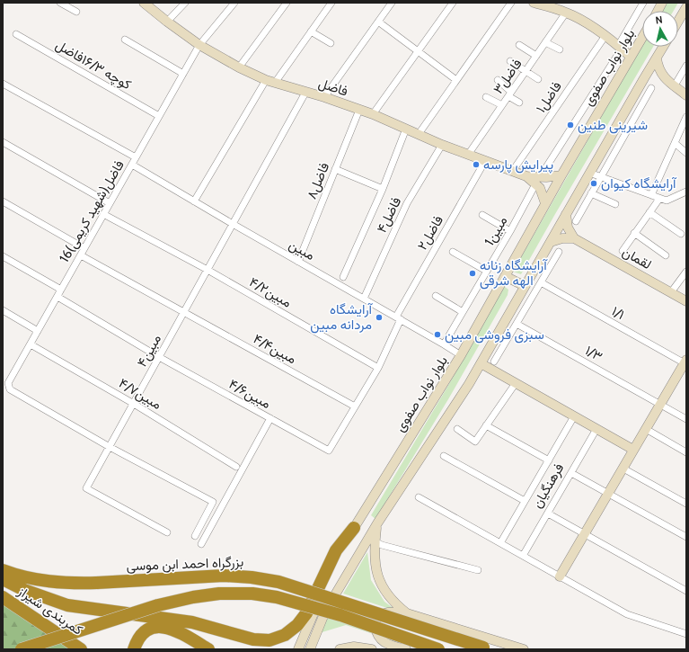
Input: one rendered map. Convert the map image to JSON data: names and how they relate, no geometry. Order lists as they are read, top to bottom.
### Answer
{
  "streets": {
    "highway": ["بزرگراه احمد ابن موسی", "کمربندی شیراز"],
    "main road": ["بلوار نواب صفوی", "فاضل", "لقمان"],
    "street": [
      "کوچه ۱۶/۳فاضل",
      "۳فاضل",
      "۱فاضل",
      "۸فاضل",
      "16فاضل(شهید کریمی)",
      "۴فاضل",
      "1مبین",
      "۲فاضل",
      "مبین",
      "۴/۲مبین",
      "۱/۱",
      "۴/۴مبین",
      "۴مبین",
      "۱/۳",
      "۴/۷مبین",
      "۴/۶مبین",
      "فرهنگیان"
    ]
  },
  "crossings": [
    ["کوچه ۱۶/۳فاضل", "16فاضل(شهید کریمی)"],
    ["بلوار نواب صفوی", "فاضل"],
    ["بلوار نواب صفوی", "مبین"],
    ["۳فاضل", "فاضل"],
    ["فاضل", "۱فاضل"],
    ["فاضل", "۸فاضل"],
    ["فاضل", "16فاضل(شهید کریمی)"],
    ["فاضل", "۴فاضل"],
    ["فاضل", "1مبین"],
    ["فاضل", "۲فاضل"],
    ["فاضل", "۴مبین"],
    ["۸فاضل", "مبین"],
    ["16فاضل(شهید کریمی)", "مبین"],
    ["16فاضل(شهید کریمی)", "۴/۲مبین"],
    ["16فاضل(شهید کریمی)", "۴/۴مبین"],
    ["16فاضل(شهید کریمی)", "۴/۷مبین"],
    ["16فاضل(شهید کریمی)", "۴/۶مبین"],
    ["۴فاضل", "مبین"],
    ["1مبین", "مبین"],
    ["۲فاضل", "مبین"],
    ["۲فاضل", "۴/۲مبین"],
    ["۲فاضل", "۴/۴مبین"],
    ["۲فاضل", "۴/۶مبین"],
    ["مبین", "۴مبین"],
    ["۴/۲مبین", "۴مبین"],
    ["۴/۴مبین", "۴مبین"],
    ["۴مبین", "۴/۷مبین"],
    ["۴مبین", "۴/۶مبین"]
  ],
  "places": [
    "شیرینی طنین",
    "پیرایش پارسه",
    "آرایشگاه کیوان",
    "آرایشگاه زنانه الهه شرقی",
    "آرایشگاه مردانه مبین",
    "سبزی فروشی مبین"
  ],
  "north": "top"
}
